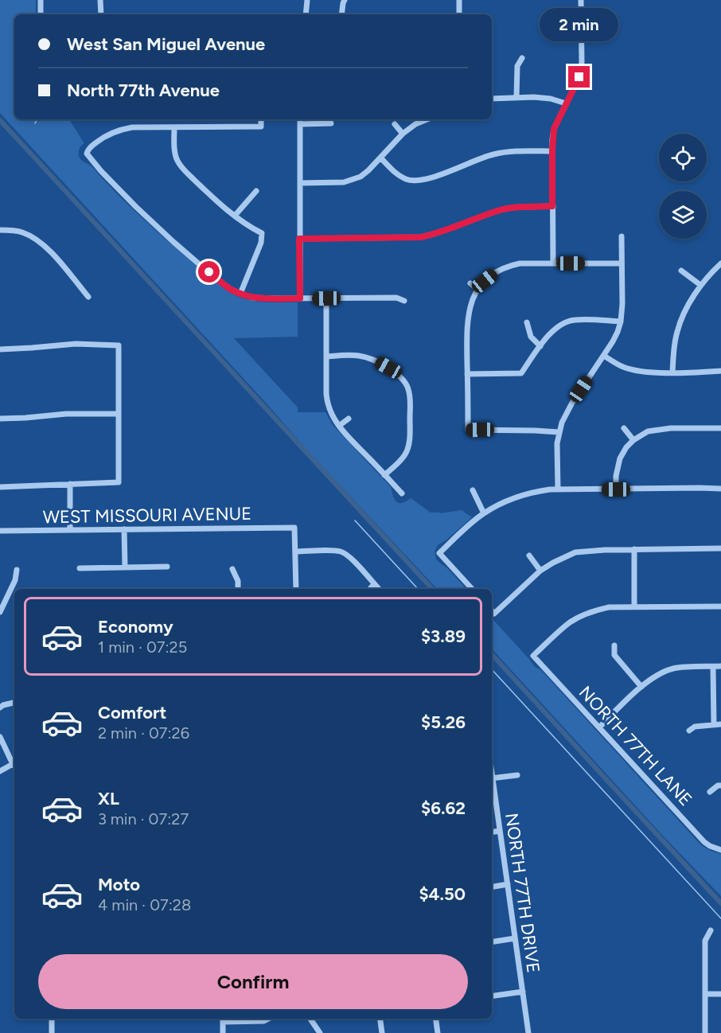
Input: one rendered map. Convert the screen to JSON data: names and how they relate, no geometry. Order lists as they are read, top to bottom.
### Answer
{
  "streets": {
    "street": ["WEST MISSOURI AVENUE", "NORTH 77TH LANE", "NORTH 77TH DRIVE"]
  },
  "page": {
    "bubble": "2 min",
    "banner": ["West San Miguel Avenue", "North 77th Avenue"],
    "list": [
      {
        "name": "Economy",
        "note": "1 min · 07:25",
        "value": "$3.89"
      },
      {
        "name": "Comfort",
        "note": "2 min · 07:26",
        "value": "$5.26"
      },
      {
        "name": "XL",
        "note": "3 min · 07:27",
        "value": "$6.62"
      },
      {
        "name": "Moto",
        "note": "4 min · 07:28",
        "value": "$4.50"
      }
    ],
    "buttons": "Confirm"
  }
}
